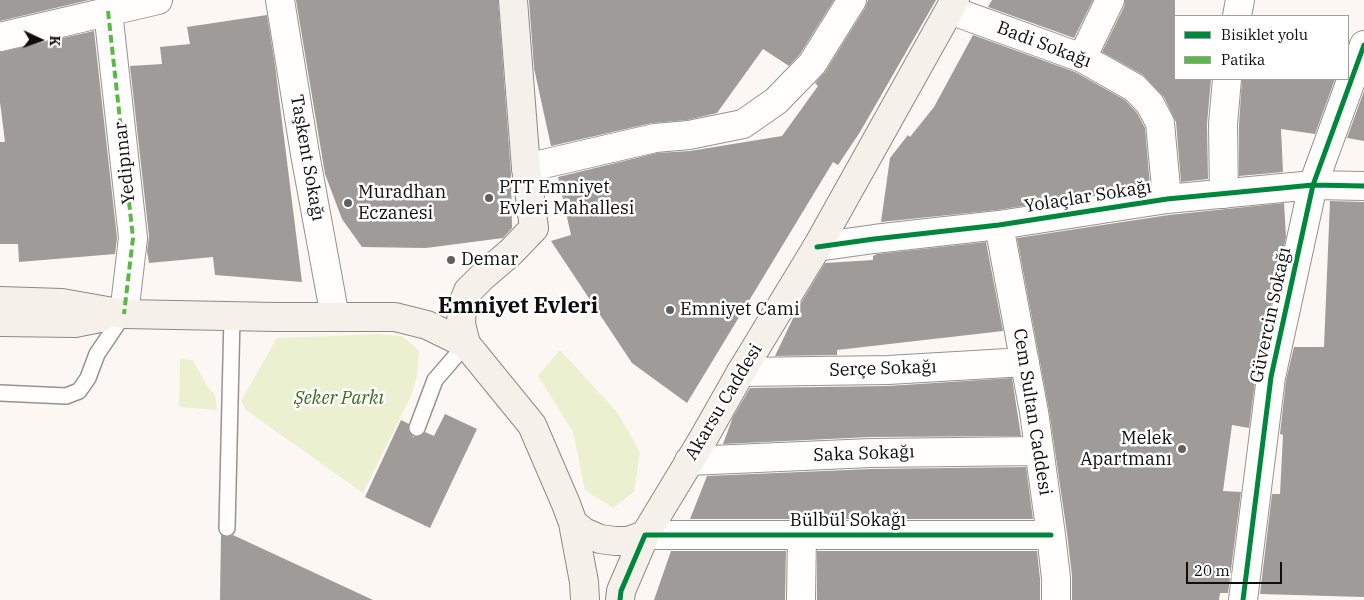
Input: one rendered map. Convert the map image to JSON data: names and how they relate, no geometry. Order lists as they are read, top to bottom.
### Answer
{
  "streets": {
    "main road": ["Akarsu Caddesi"],
    "street": [
      "Badi Sokağı",
      "Taşkent Sokağı",
      "Yedipınar",
      "Yolaçlar Sokağı",
      "Güvercin Sokağı",
      "Serçe Sokağı",
      "Cem Sultan Caddesi",
      "Saka Sokağı",
      "Bülbül Sokağı"
    ]
  },
  "crossings": [
    ["Badi Sokağı", "Yolaçlar Sokağı"],
    ["Badi Sokağı", "Akarsu Caddesi"],
    ["Yolaçlar Sokağı", "Güvercin Sokağı"],
    ["Yolaçlar Sokağı", "Akarsu Caddesi"],
    ["Yolaçlar Sokağı", "Cem Sultan Caddesi"],
    ["Serçe Sokağı", "Akarsu Caddesi"],
    ["Serçe Sokağı", "Cem Sultan Caddesi"],
    ["Akarsu Caddesi", "Saka Sokağı"],
    ["Akarsu Caddesi", "Bülbül Sokağı"],
    ["Cem Sultan Caddesi", "Saka Sokağı"],
    ["Cem Sultan Caddesi", "Bülbül Sokağı"]
  ],
  "districts": ["Emniyet Evleri"],
  "parks": ["Şeker Parkı"],
  "places": [
    "PTT Emniyet Evleri Mahallesi",
    "Muradhan Eczanesi",
    "Demar",
    "Emniyet Cami",
    "Melek Apartmanı"
  ],
  "legend": ["Bisiklet yolu", "Patika"],
  "scale_bar": "20 m",
  "north": "right"
}
